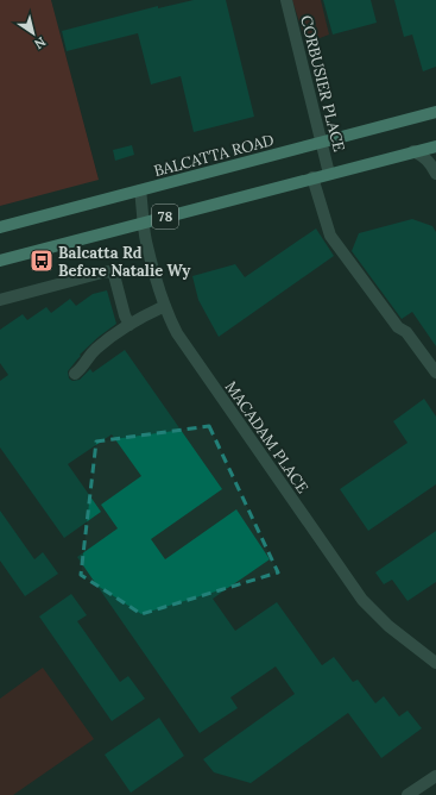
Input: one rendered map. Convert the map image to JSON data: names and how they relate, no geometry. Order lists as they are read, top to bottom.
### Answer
{
  "streets": {
    "main road": ["BALCATTA ROAD", "78"],
    "street": ["CORBUSIER PLACE", "MACADAM PLACE"]
  },
  "crossings": [
    ["CORBUSIER PLACE", "BALCATTA ROAD"],
    ["CORBUSIER PLACE", "78"],
    ["BALCATTA ROAD", "MACADAM PLACE"],
    ["78", "MACADAM PLACE"]
  ],
  "places": {
    "bus stop": ["Balcatta Rd Before Natalie Wy"]
  },
  "north": "bottom right"
}
